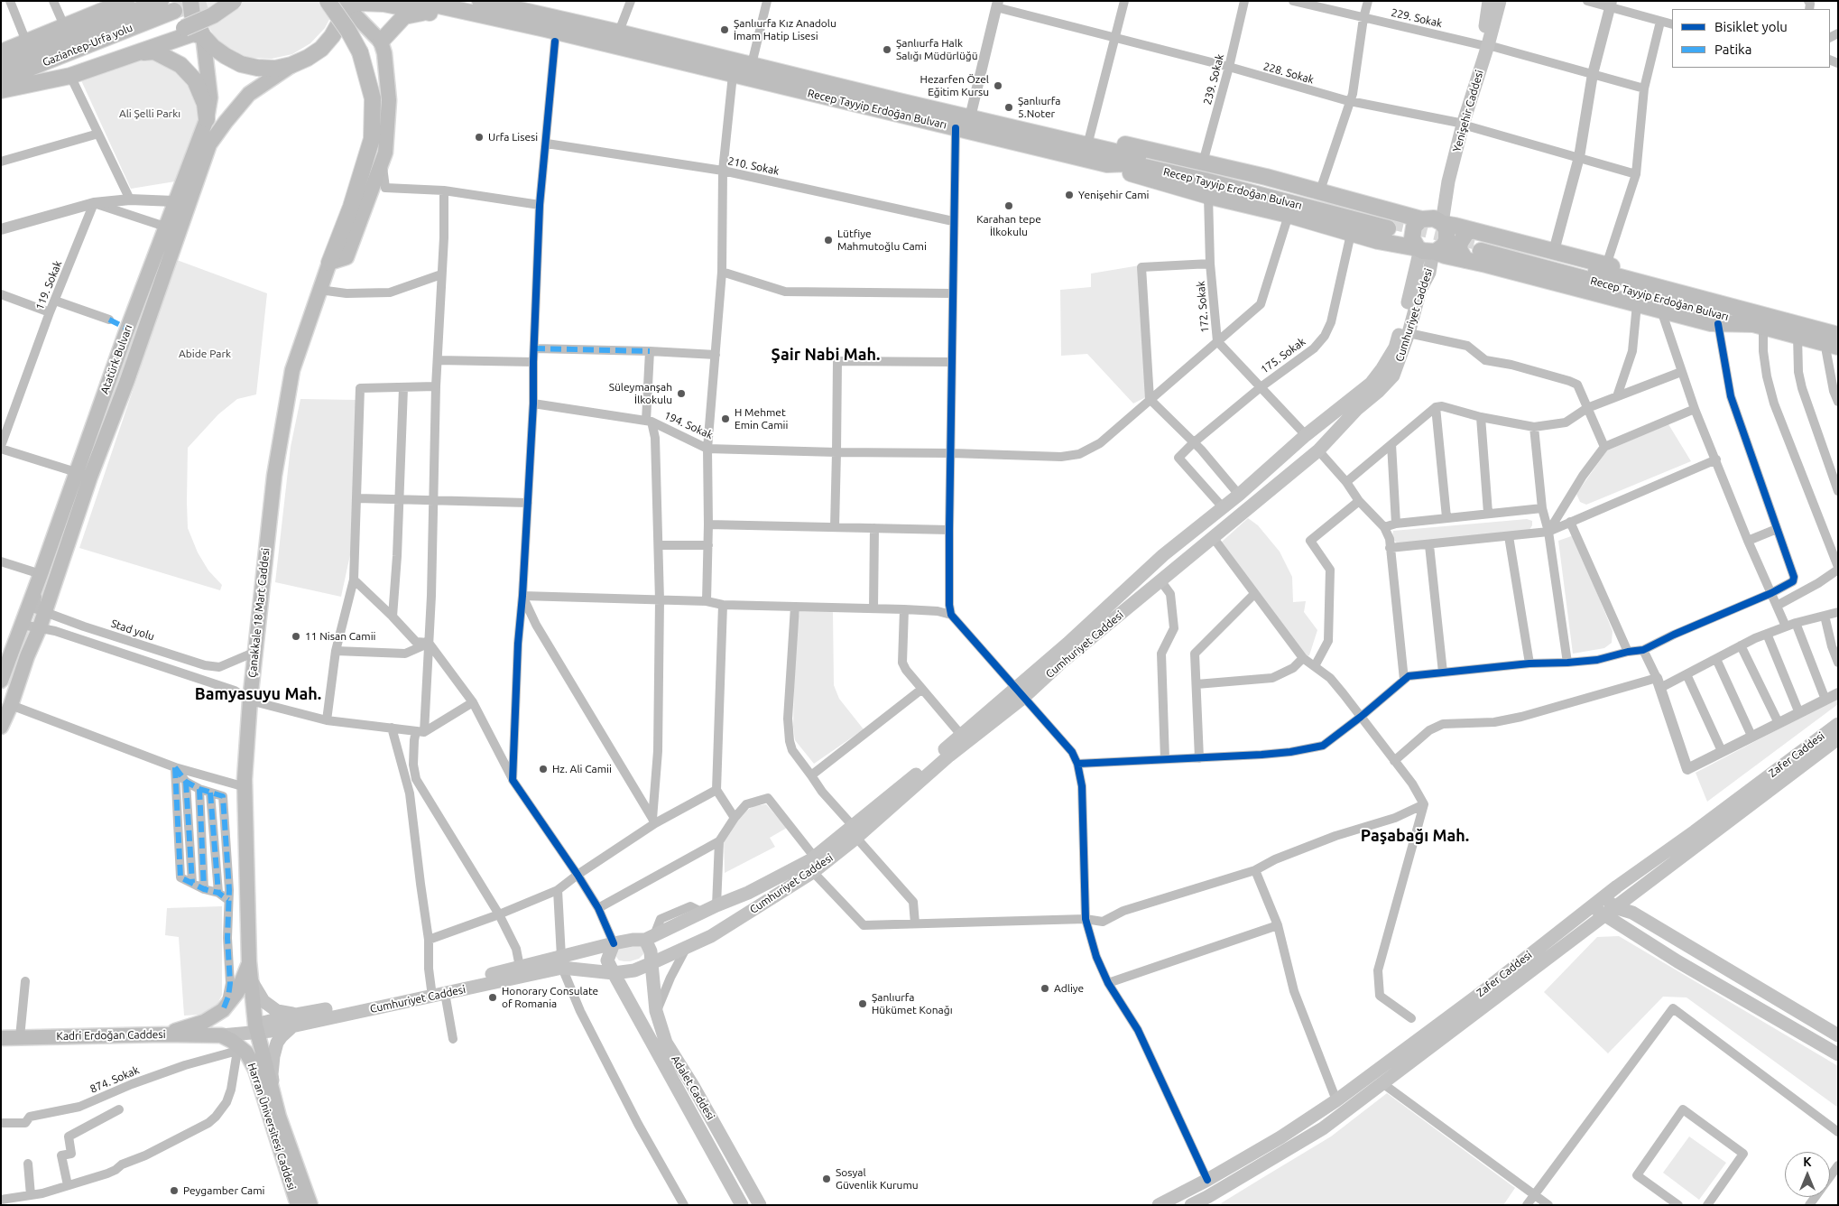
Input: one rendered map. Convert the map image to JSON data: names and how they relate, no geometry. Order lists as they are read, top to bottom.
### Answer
{
  "streets": {
    "highway": ["Gaziantep-Urfa yolu", "Recep Tayyip Erdoğan Bulvarı"],
    "main road": [
      "Yenişehir Caddesi",
      "Cumhuriyet Caddesi",
      "Atatürk Bulvarı",
      "Çanakkale 18 Mart Caddesi",
      "Zafer Caddesi",
      "Kadri Erdoğan Caddesi",
      "Adalet Caddesi",
      "Harran Üniversitesi Caddesi"
    ],
    "street": [
      "229. Sokak",
      "228. Sokak",
      "239. Sokak",
      "210. Sokak",
      "119. Sokak",
      "172. Sokak",
      "175. Sokak",
      "194. Sokak",
      "Stad yolu",
      "874. Sokak"
    ]
  },
  "crossings": [
    ["229. Sokak", "Yenişehir Caddesi"],
    ["228. Sokak", "239. Sokak"],
    ["228. Sokak", "Yenişehir Caddesi"],
    ["Yenişehir Caddesi", "Cumhuriyet Caddesi"],
    ["172. Sokak", "Cumhuriyet Caddesi"],
    ["172. Sokak", "175. Sokak"],
    ["172. Sokak", "194. Sokak"],
    ["Cumhuriyet Caddesi", "175. Sokak"],
    ["Cumhuriyet Caddesi", "Çanakkale 18 Mart Caddesi"],
    ["Cumhuriyet Caddesi", "Kadri Erdoğan Caddesi"],
    ["Cumhuriyet Caddesi", "Adalet Caddesi"],
    ["Cumhuriyet Caddesi", "Harran Üniversitesi Caddesi"],
    ["Çanakkale 18 Mart Caddesi", "Stad yolu"],
    ["Çanakkale 18 Mart Caddesi", "Harran Üniversitesi Caddesi"],
    ["Kadri Erdoğan Caddesi", "Harran Üniversitesi Caddesi"]
  ],
  "districts": ["Şair Nabi Mah.", "Bamyasuyu Mah.", "Paşabağı Mah."],
  "parks": ["Ali Şelli Parkı", "Abide Park"],
  "places": [
    "Şanlıurfa Kız Anadolu İmam Hatip Lisesi",
    "Şanlıurfa Halk Salığı Müdürlüğü",
    "Hezarfen Özel Eğitim Kursu",
    "Şanlıurfa 5.Noter",
    "Urfa Lisesi",
    "Yenişehir Cami",
    "Karahan tepe İlkokulu",
    "Lütfiye Mahmutoğlu Cami",
    "Süleymanşah İlkokulu",
    "H Mehmet Emin Camii",
    "11 Nisan Camii",
    "Hz. Ali Camii",
    "Adliye",
    "Honorary Consulate of Romania",
    "Şanlıurfa Hükümet Konağı",
    "Sosyal Güvenlik Kurumu",
    "Peygamber Cami"
  ],
  "legend": ["Bisiklet yolu", "Patika"],
  "north": "top"
}
